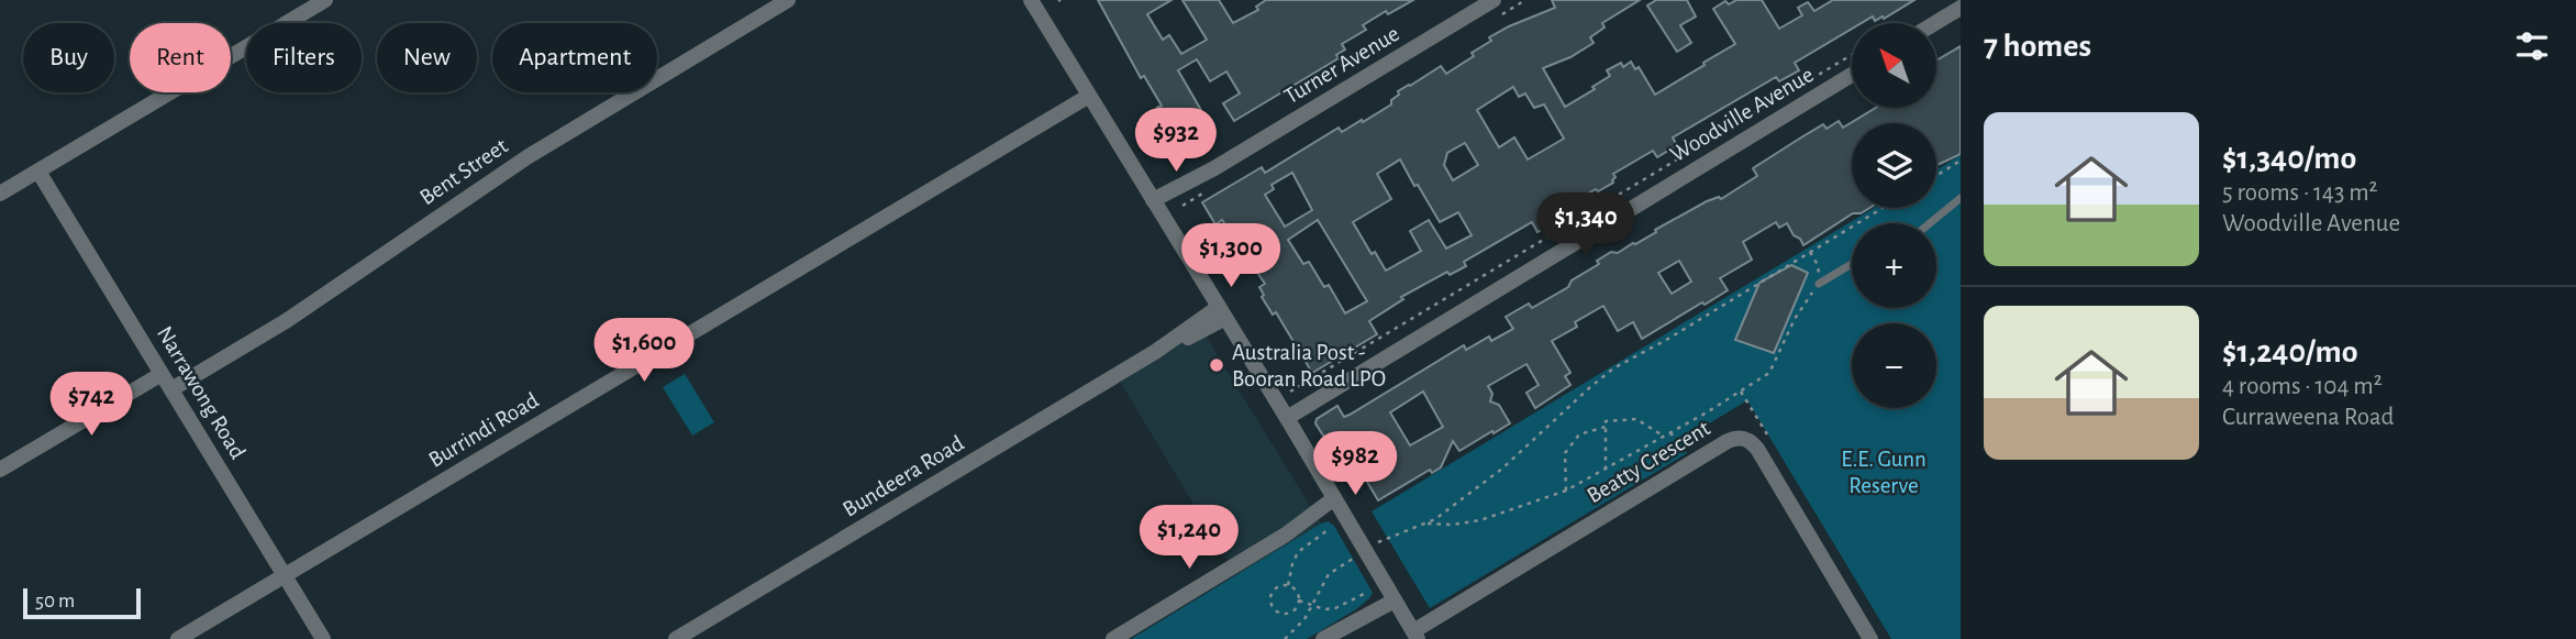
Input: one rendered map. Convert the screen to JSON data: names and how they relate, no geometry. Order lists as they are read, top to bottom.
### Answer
{
  "streets": {
    "street": [
      "Turner Avenue",
      "Woodville Avenue",
      "Bent Street",
      "Narrawong Road",
      "Burrindi Road",
      "Beatty Crescent",
      "Bundeera Road"
    ]
  },
  "crossings": [
    ["Bent Street", "Narrawong Road"],
    ["Narrawong Road", "Burrindi Road"]
  ],
  "parks": ["E.E. Gunn Reserve"],
  "places": ["Australia Post - Booran Road LPO"],
  "scale_bar": "50 m",
  "north": "top left",
  "page": {
    "heading": "7 homes",
    "map_buttons": ["+", "−"],
    "chip": [
      "Buy",
      "Rent",
      "Filters",
      "New",
      "Apartment"
    ],
    "list": [
      {
        "name": "$1,340/mo",
        "note": "5 rooms · 143 m² · Woodville Avenue"
      },
      {
        "name": "$1,240/mo",
        "note": "4 rooms · 104 m² · Curraweena Road"
      }
    ],
    "price": [
      "$932",
      "$1,340",
      "$1,300",
      "$1,600",
      "$742",
      "$982",
      "$1,240"
    ],
    "scale": "50 m"
  }
}
